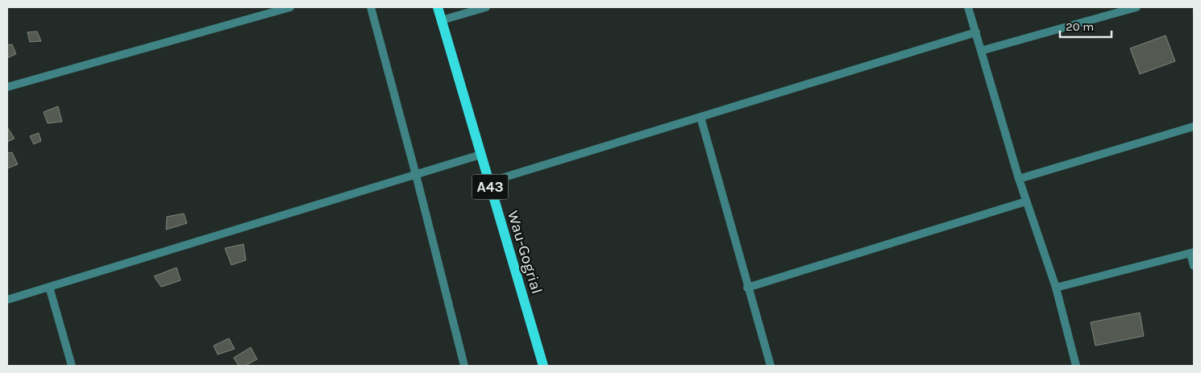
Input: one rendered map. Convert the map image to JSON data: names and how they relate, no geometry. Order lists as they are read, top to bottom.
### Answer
{
  "streets": {
    "main road": ["A43", "Wau-Gogrial"]
  },
  "scale_bar": "20 m"
}
